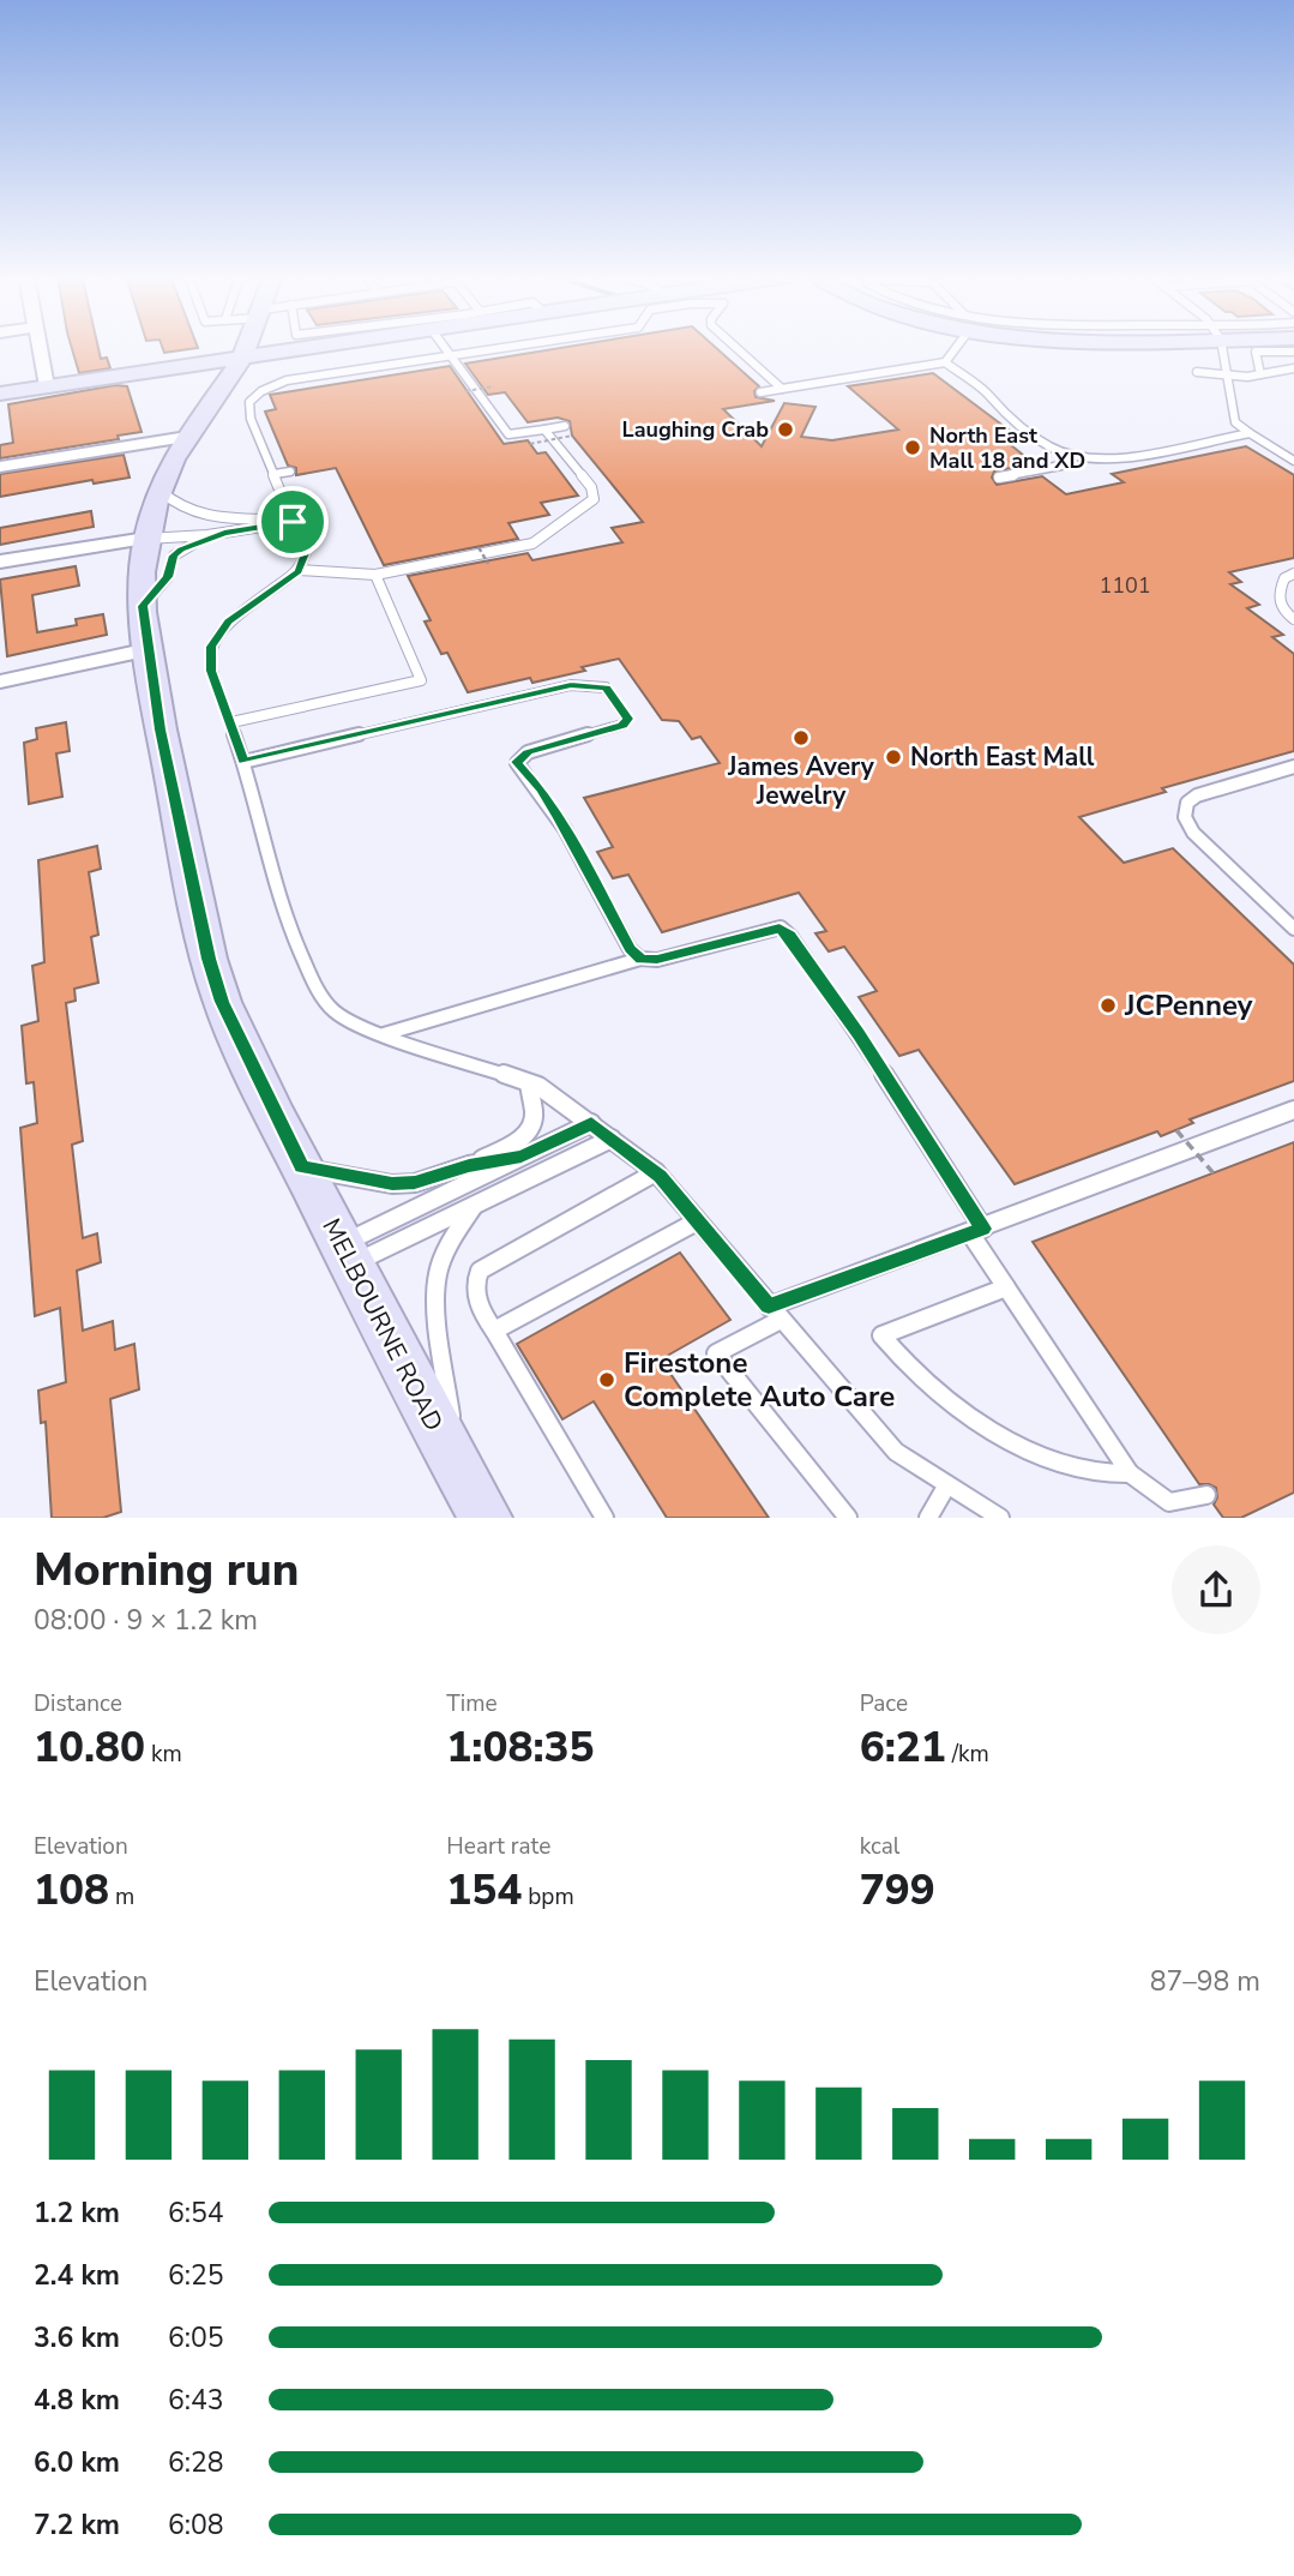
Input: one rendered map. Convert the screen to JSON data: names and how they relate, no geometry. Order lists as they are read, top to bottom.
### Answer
{
  "streets": {
    "main road": ["MELBOURNE ROAD"]
  },
  "places": [
    "Laughing Crab",
    "North East Mall 18 and XD",
    "James Avery Jewelry",
    "North East Mall",
    "JCPenney",
    "Firestone Complete Auto Care"
  ],
  "house_numbers": ["1101"],
  "page": {
    "heading": ["Morning run", "08:00 · 9 × 1.2 km"],
    "stats": [
      ["Distance", "10.80 km"],
      ["Time", "1:08:35"],
      ["Pace", "6:21 /km"],
      ["Elevation", "108 m"],
      ["Heart rate", "154 bpm"],
      ["kcal", "799"]
    ],
    "chart": ["Elevation", "87–98 m"],
    "list": [
      {
        "name": "1.2 km",
        "note": "6:54"
      },
      {
        "name": "2.4 km",
        "note": "6:25"
      },
      {
        "name": "3.6 km",
        "note": "6:05"
      },
      {
        "name": "4.8 km",
        "note": "6:43"
      },
      {
        "name": "6.0 km",
        "note": "6:28"
      },
      {
        "name": "7.2 km",
        "note": "6:08"
      }
    ]
  }
}
